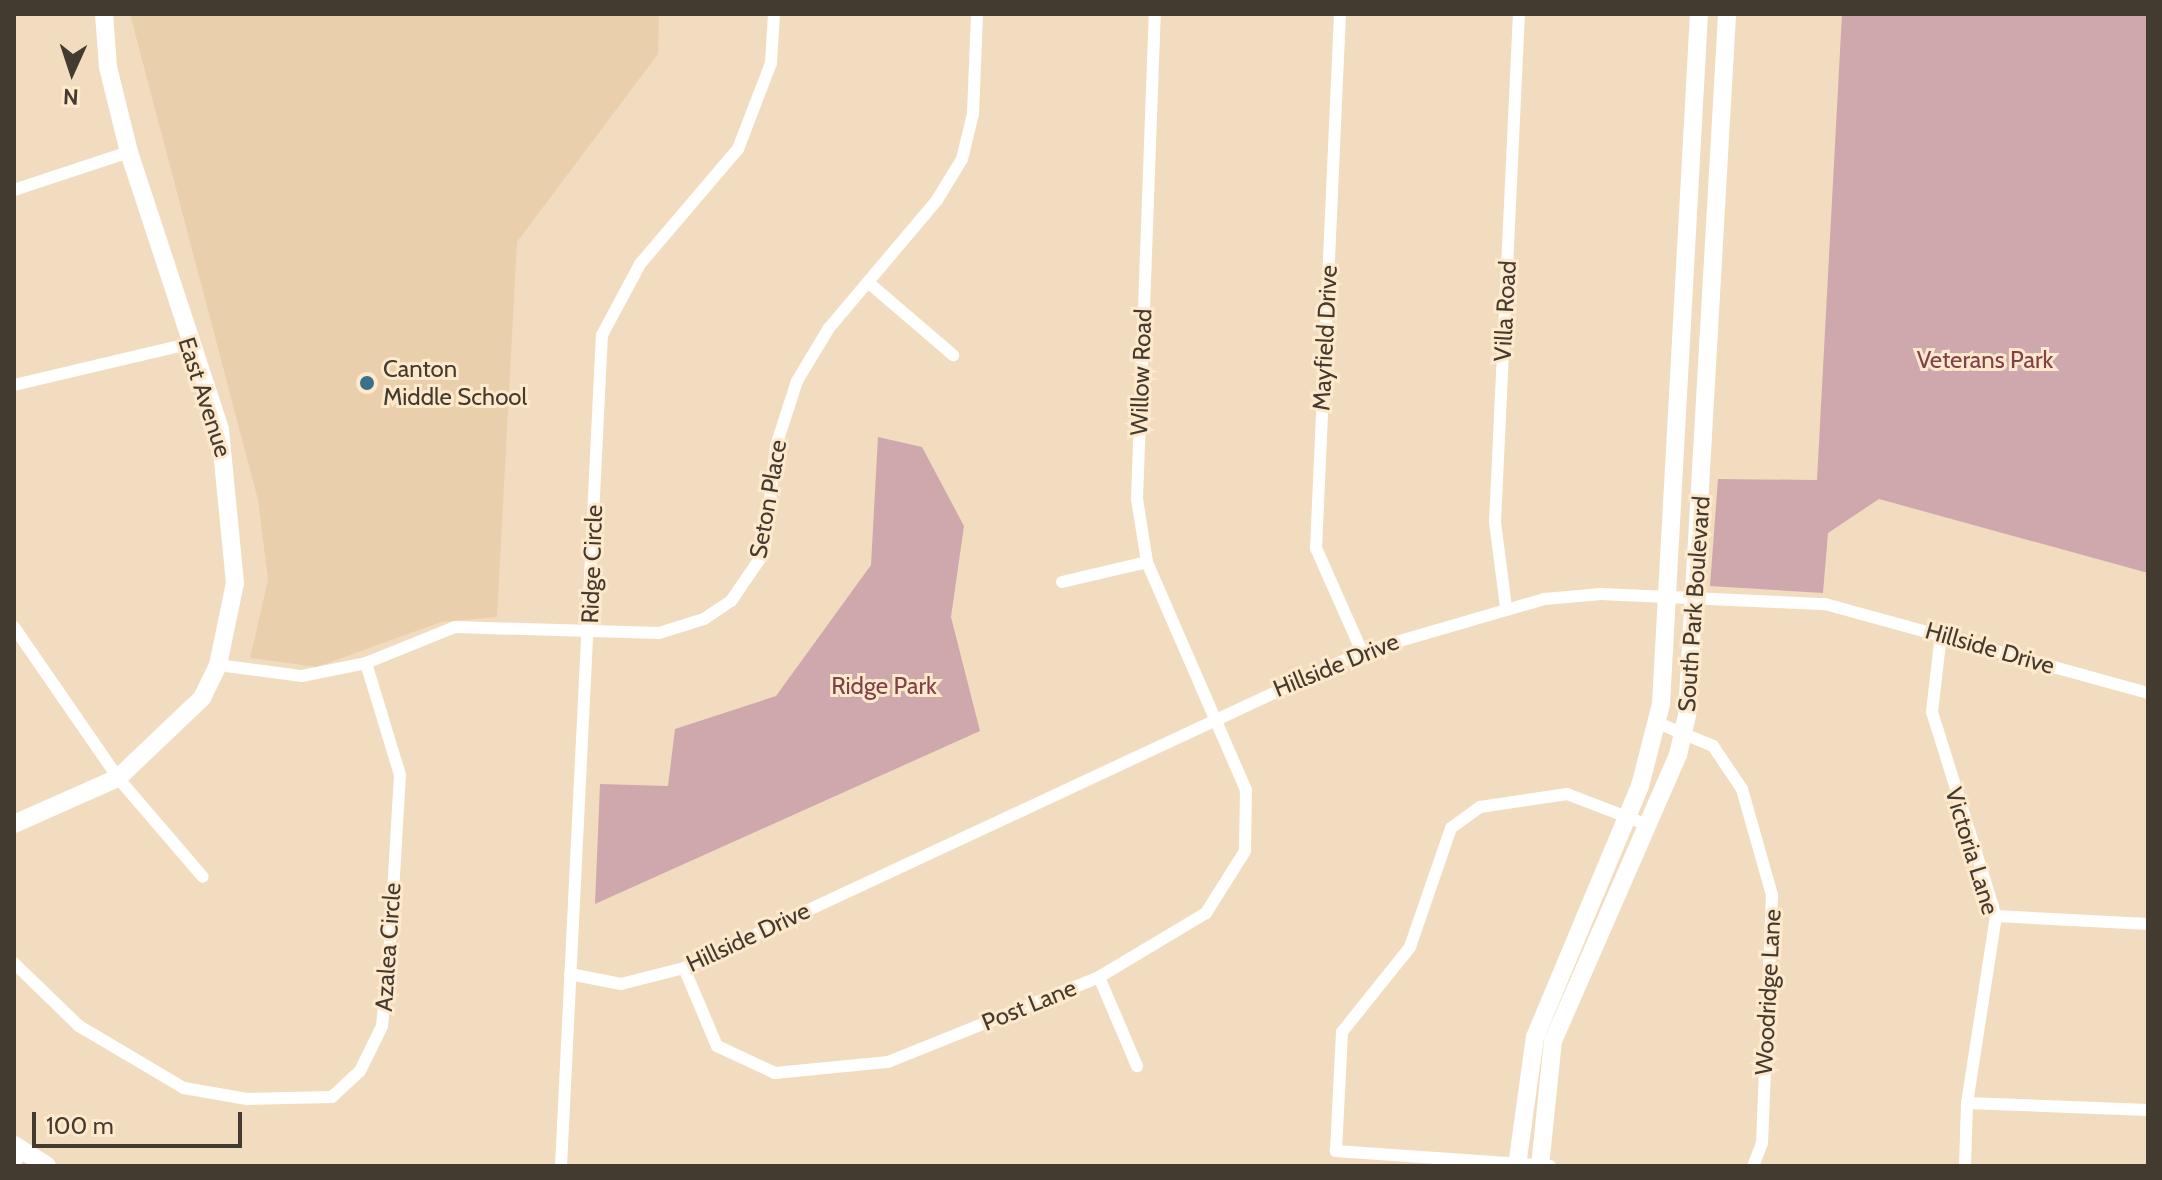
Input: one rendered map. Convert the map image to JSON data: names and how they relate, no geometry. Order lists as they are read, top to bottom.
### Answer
{
  "streets": {
    "street": [
      "Villa Road",
      "Mayfield Drive",
      "Willow Road",
      "East Avenue",
      "Seton Place",
      "Ridge Circle",
      "South Park Boulevard",
      "Hillside Drive",
      "Victoria Lane",
      "Azalea Circle",
      "Woodridge Lane",
      "Post Lane"
    ]
  },
  "crossings": [
    ["Villa Road", "Hillside Drive"],
    ["Mayfield Drive", "Hillside Drive"],
    ["Willow Road", "Hillside Drive"],
    ["Willow Road", "Post Lane"],
    ["East Avenue", "Seton Place"],
    ["Seton Place", "Ridge Circle"],
    ["Seton Place", "Azalea Circle"],
    ["Ridge Circle", "Hillside Drive"],
    ["South Park Boulevard", "Hillside Drive"],
    ["South Park Boulevard", "Woodridge Lane"],
    ["Hillside Drive", "Victoria Lane"],
    ["Hillside Drive", "Post Lane"]
  ],
  "parks": ["Veterans Park", "Ridge Park"],
  "places": ["Canton Middle School"],
  "scale_bar": "100 m",
  "north": "bottom"
}
